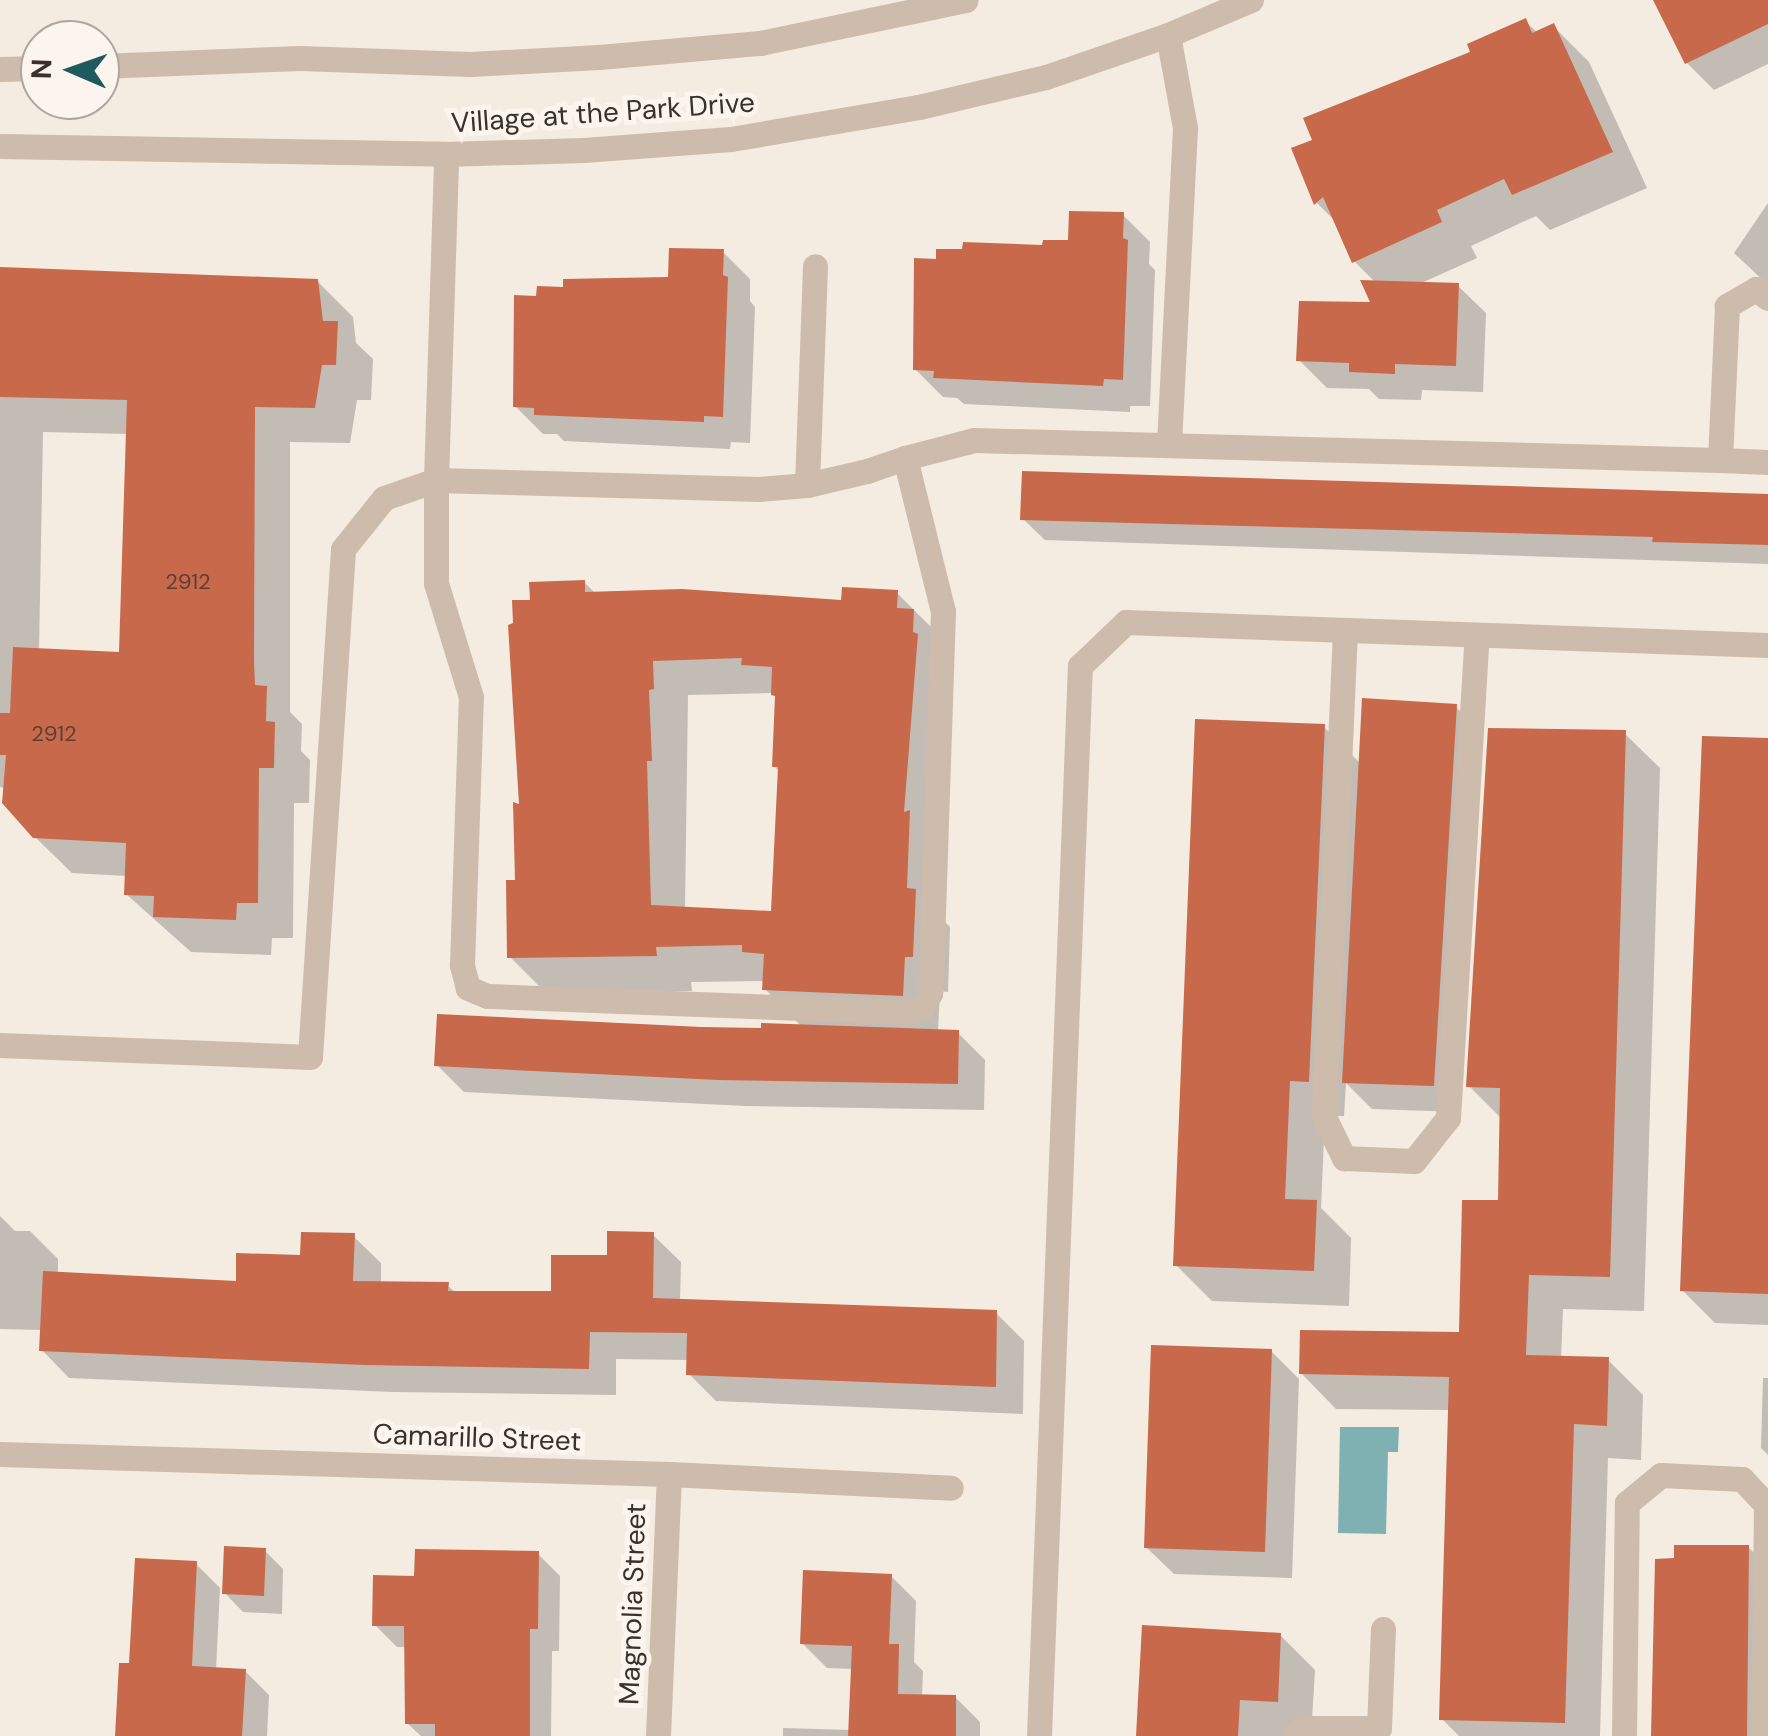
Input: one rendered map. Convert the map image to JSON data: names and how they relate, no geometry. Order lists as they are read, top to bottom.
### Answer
{
  "streets": {
    "street": ["Village at the Park Drive", "Camarillo Street", "Magnolia Street"]
  },
  "crossings": [
    ["Camarillo Street", "Magnolia Street"]
  ],
  "house_numbers": ["2912", "2912"],
  "north": "left"
}
